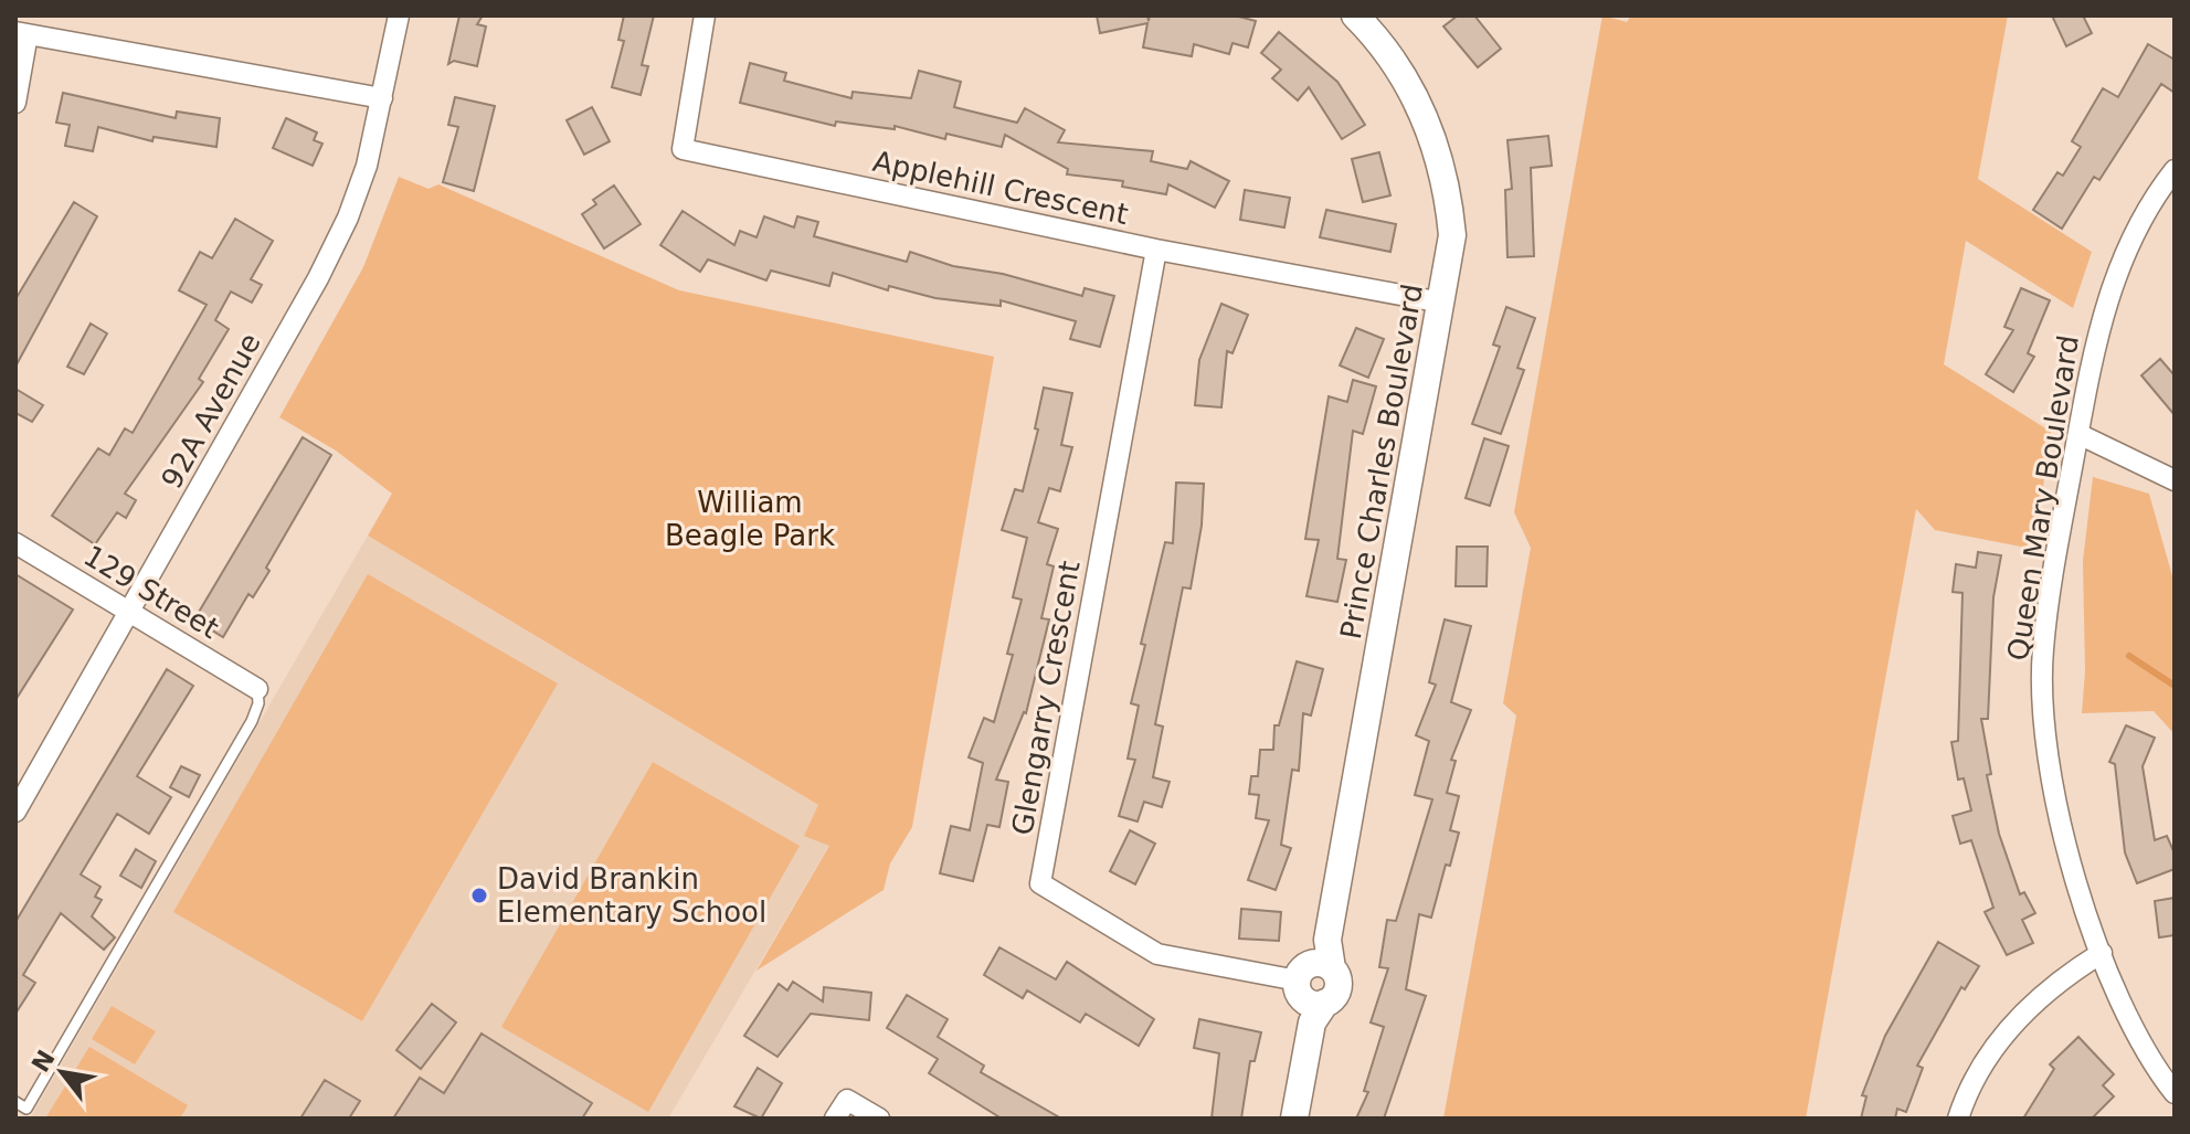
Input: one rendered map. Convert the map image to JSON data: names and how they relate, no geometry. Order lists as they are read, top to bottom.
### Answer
{
  "streets": {
    "street": [
      "Applehill Crescent",
      "92A Avenue",
      "Prince Charles Boulevard",
      "Queen Mary Boulevard",
      "129 Street",
      "Glengarry Crescent"
    ]
  },
  "crossings": [
    ["Applehill Crescent", "Prince Charles Boulevard"],
    ["Applehill Crescent", "Glengarry Crescent"],
    ["92A Avenue", "129 Street"],
    ["Prince Charles Boulevard", "Glengarry Crescent"]
  ],
  "parks": ["William Beagle Park"],
  "places": ["David Brankin Elementary School"],
  "north": "top left"
}
